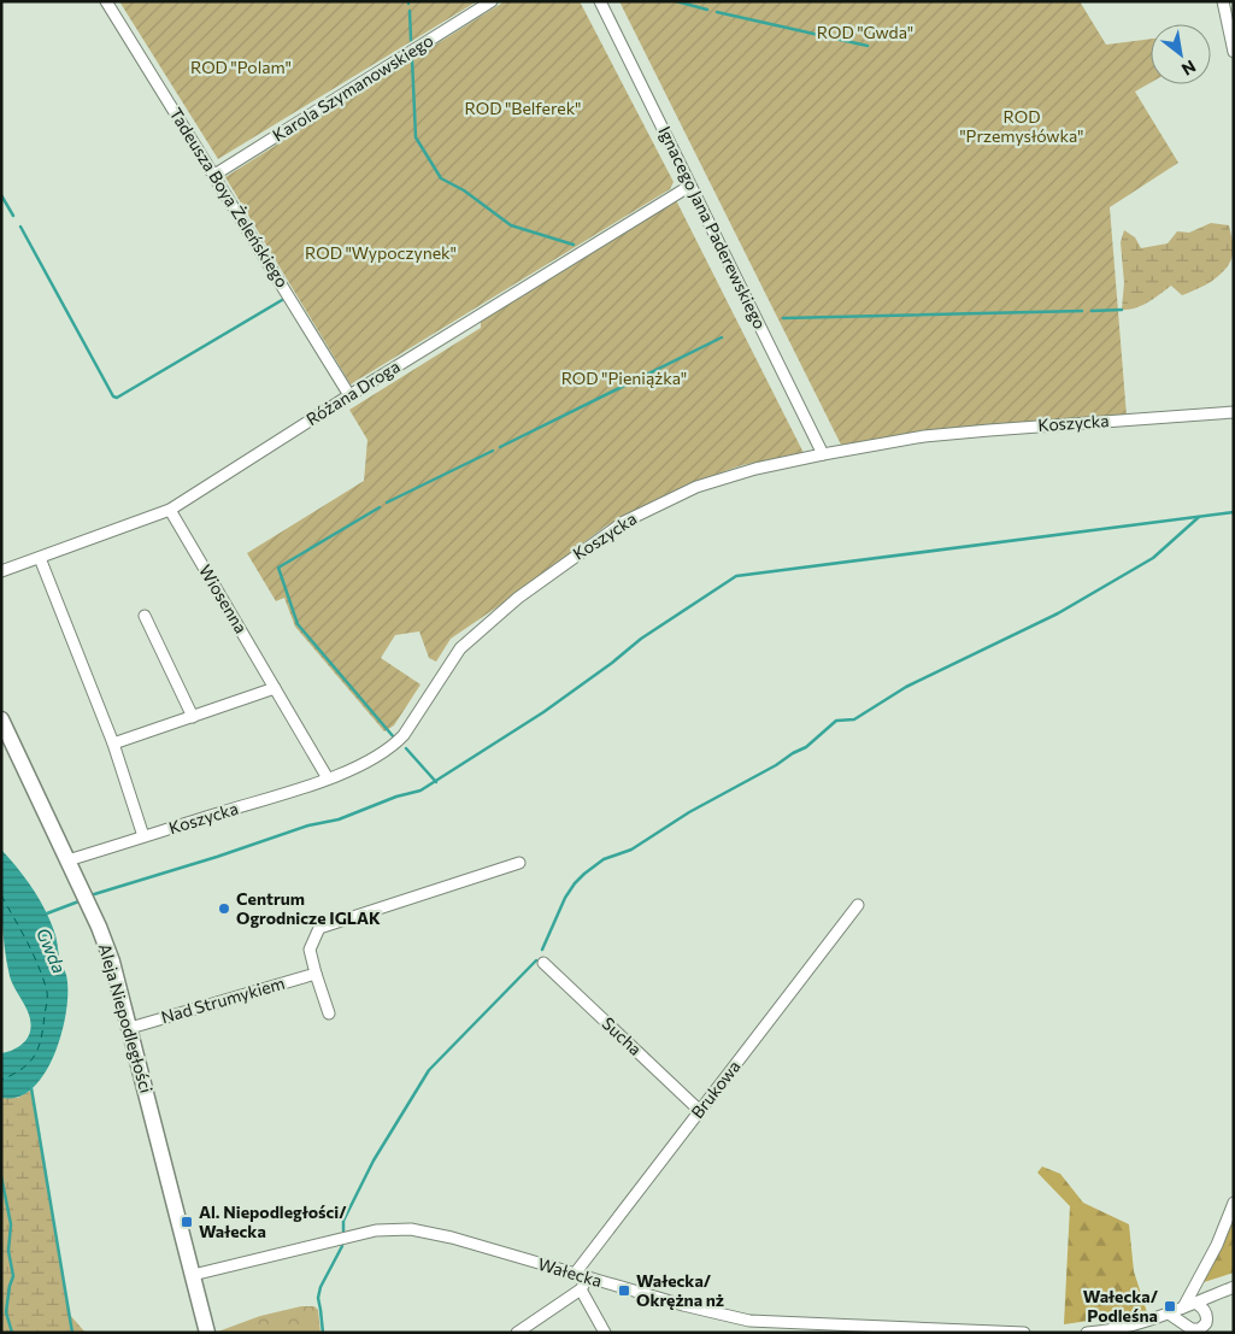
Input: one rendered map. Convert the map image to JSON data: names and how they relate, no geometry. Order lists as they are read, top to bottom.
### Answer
{
  "streets": {
    "street": [
      "Karola Szymanowskiego",
      "Tadeusza Boya Żeleńskiego",
      "Ignacego Jana Paderewskiego",
      "Różana Droga",
      "Koszycka",
      "Wiosenna",
      "Nad Strumykiem",
      "Aleja Niepodległości",
      "Sucha",
      "Brukowa",
      "Wałecka"
    ]
  },
  "crossings": [
    ["Karola Szymanowskiego", "Tadeusza Boya Żeleńskiego"],
    ["Tadeusza Boya Żeleńskiego", "Różana Droga"],
    ["Ignacego Jana Paderewskiego", "Różana Droga"],
    ["Ignacego Jana Paderewskiego", "Koszycka"],
    ["Różana Droga", "Wiosenna"],
    ["Koszycka", "Wiosenna"],
    ["Koszycka", "Aleja Niepodległości"],
    ["Nad Strumykiem", "Aleja Niepodległości"],
    ["Aleja Niepodległości", "Wałecka"],
    ["Sucha", "Brukowa"],
    ["Brukowa", "Wałecka"]
  ],
  "water": ["Gwda"],
  "parks": [
    "ROD \"Gwda\"",
    "ROD \"Polam\"",
    "ROD \"Belferek\"",
    "ROD \"Przemysłówka\"",
    "ROD \"Wypoczynek\"",
    "ROD \"Pieniążka\""
  ],
  "places": {
    "other": ["Centrum Ogrodnicze IGLAK"],
    "transit": ["Al. Niepodległości/ Wałecka", "Wałecka/ Okrężna nż", "Wałecka/ Podleśna"]
  },
  "north": "bottom right"
}
